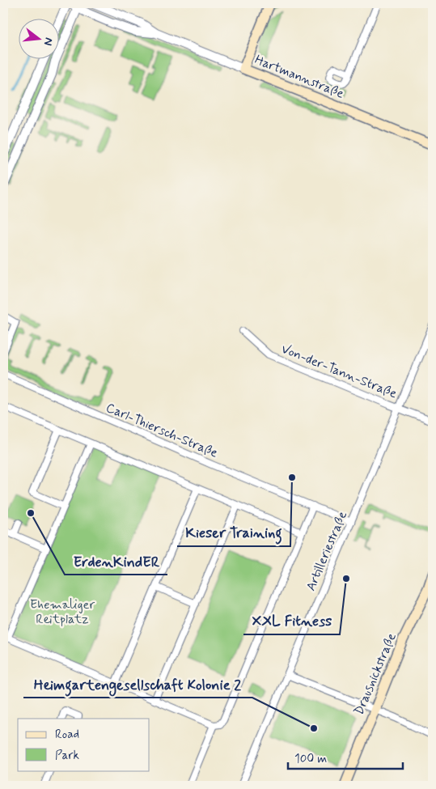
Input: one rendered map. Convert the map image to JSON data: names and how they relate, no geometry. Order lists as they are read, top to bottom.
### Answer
{
  "streets": {
    "main road": ["Hartmannstraße", "Drausnickstraße"],
    "street": ["Von-der-Tann-Straße", "Carl-Thiersch-Straße", "Artilleriestraße"]
  },
  "crossings": [
    ["Von-der-Tann-Straße", "Artilleriestraße"],
    ["Carl-Thiersch-Straße", "Artilleriestraße"]
  ],
  "parks": ["Ehemaliger Reitplatz"],
  "places": [
    "Kieser Training",
    "ErdenKindER",
    "XXL Fitness",
    "Heimgartengesellschaft Kolonie 2"
  ],
  "legend": ["Road", "Park"],
  "scale_bar": "100 m",
  "north": "right"
}
